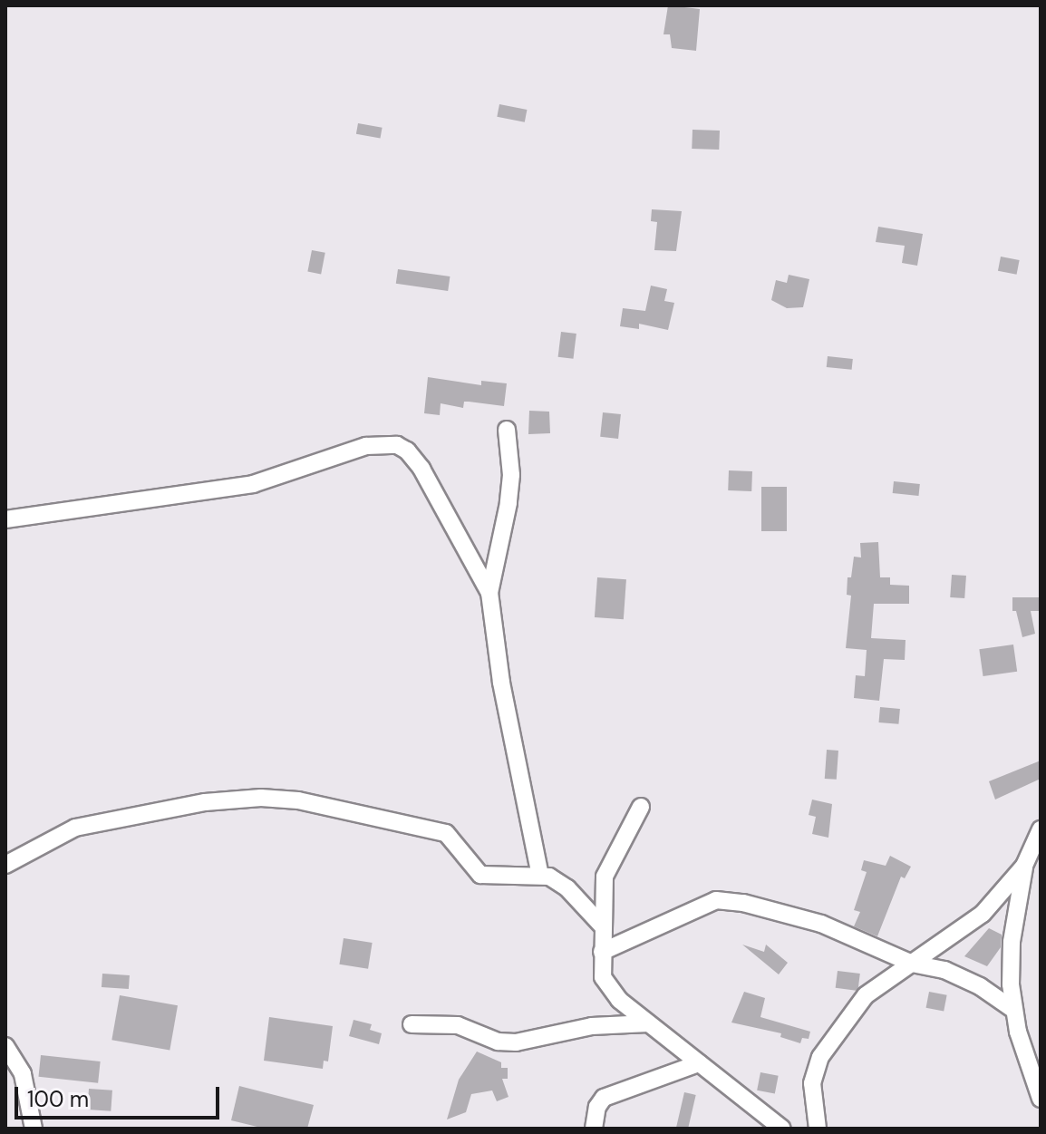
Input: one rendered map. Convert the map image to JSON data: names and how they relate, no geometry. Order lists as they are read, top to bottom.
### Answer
{
  "scale_bar": "100 m"
}
